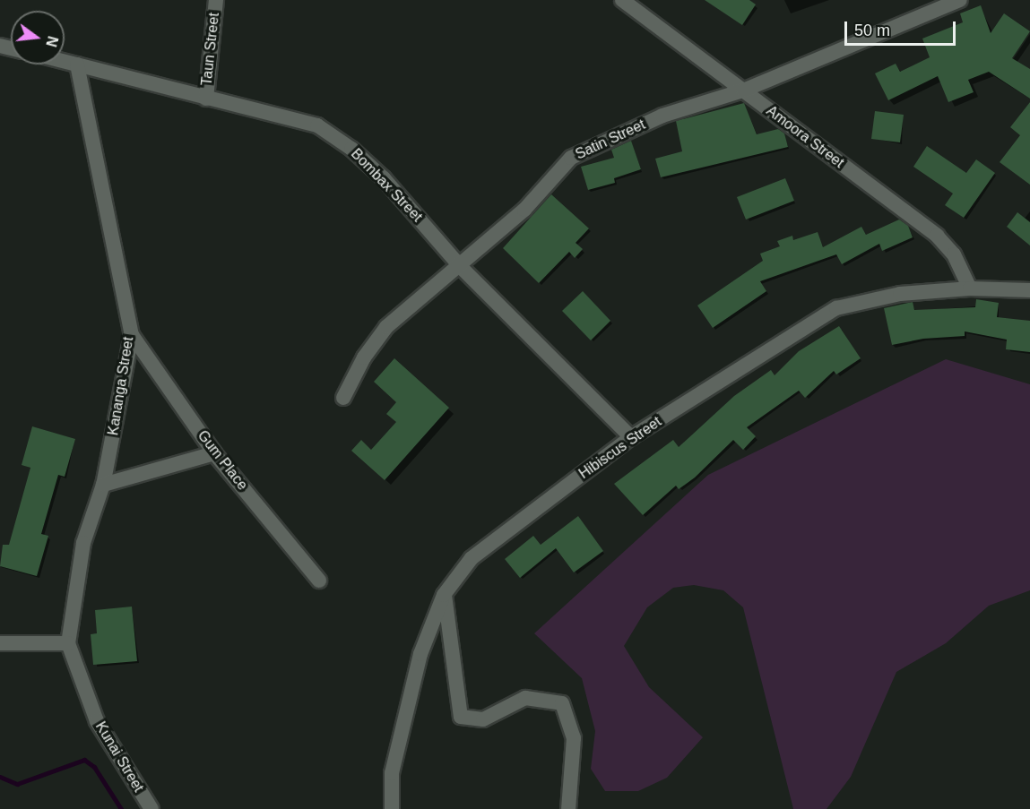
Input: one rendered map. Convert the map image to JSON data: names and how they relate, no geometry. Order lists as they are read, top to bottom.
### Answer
{
  "streets": {
    "street": [
      "Taun Street",
      "Amoora Street",
      "Satin Street",
      "Bombax Street",
      "Kananga Street",
      "Hibiscus Street",
      "Gum Place",
      "Kunai Street"
    ]
  },
  "crossings": [
    ["Taun Street", "Bombax Street"],
    ["Amoora Street", "Satin Street"],
    ["Amoora Street", "Hibiscus Street"],
    ["Satin Street", "Bombax Street"],
    ["Bombax Street", "Kananga Street"],
    ["Bombax Street", "Hibiscus Street"],
    ["Kananga Street", "Gum Place"],
    ["Kananga Street", "Kunai Street"]
  ],
  "scale_bar": "50 m",
  "north": "right"
}
